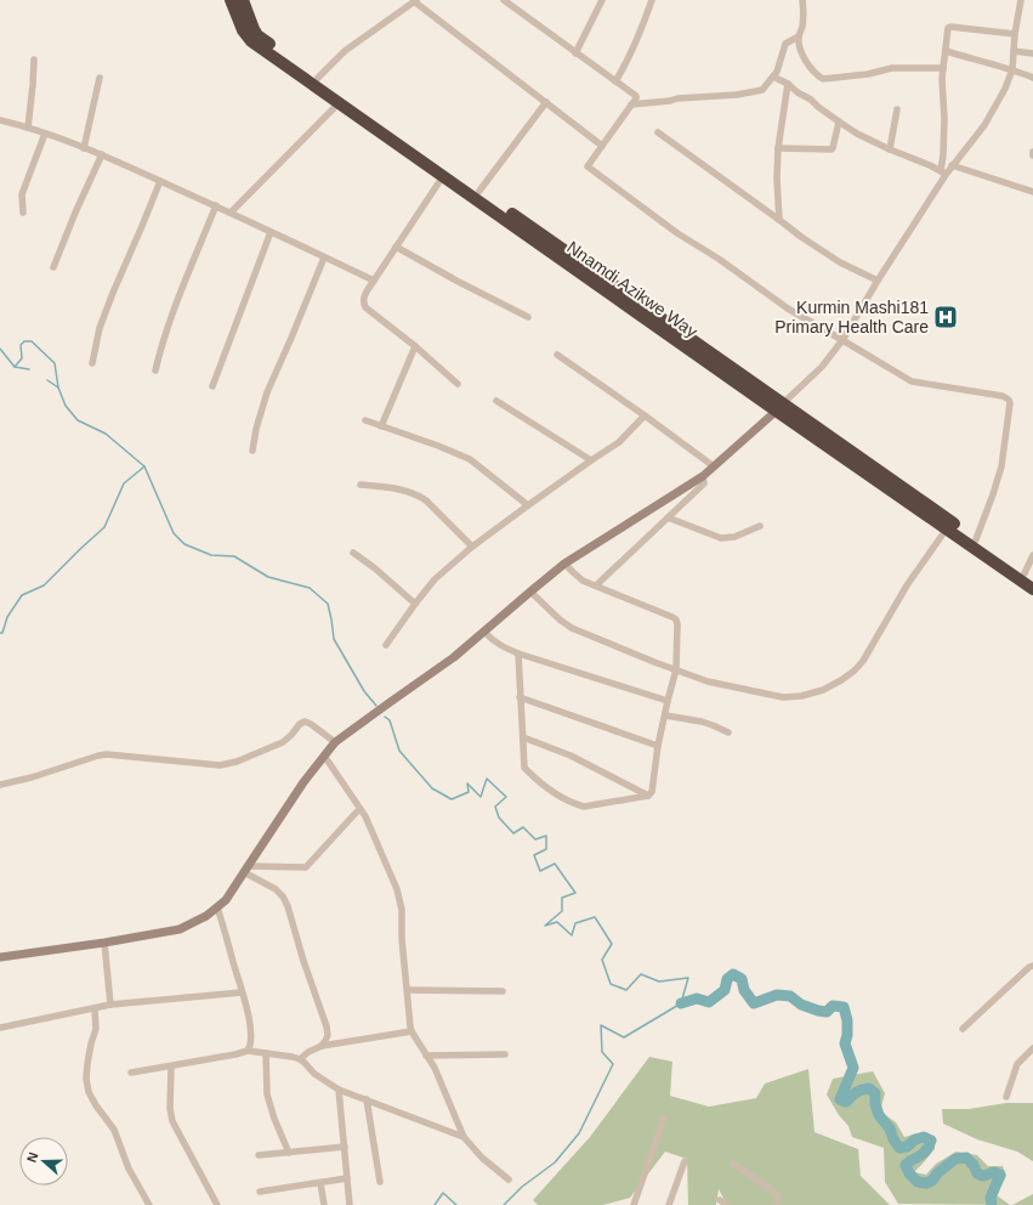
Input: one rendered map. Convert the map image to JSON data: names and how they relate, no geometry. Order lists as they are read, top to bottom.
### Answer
{
  "streets": {
    "highway": ["Nnamdi Azikwe Way"]
  },
  "places": {
    "hospital": ["Kurmin Mashi181 Primary Health Care"]
  },
  "north": "left"
}
